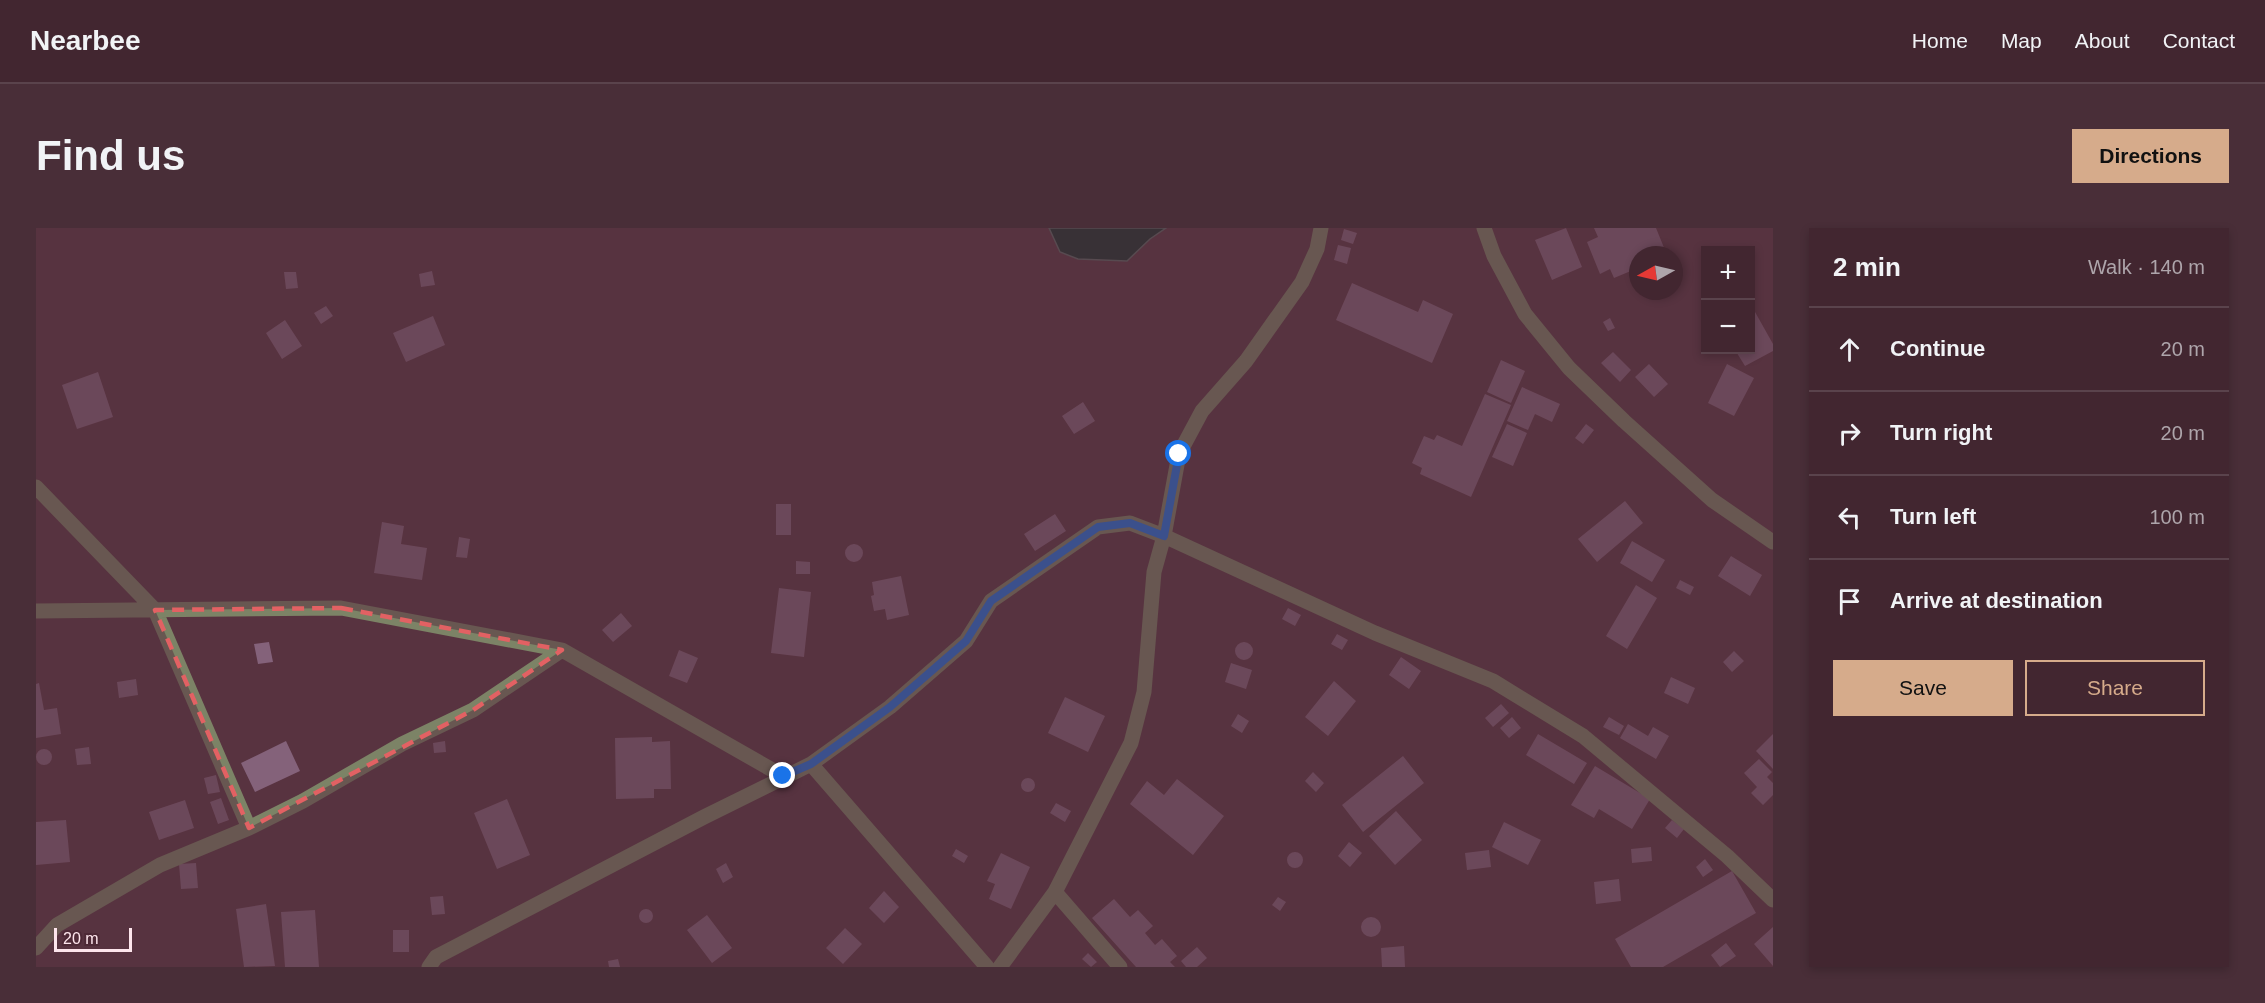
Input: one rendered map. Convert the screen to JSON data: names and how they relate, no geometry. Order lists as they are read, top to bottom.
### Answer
{
  "scale_bar": "20 m",
  "north": "left",
  "page": {
    "header": "Nearbee",
    "nav": [
      "Home",
      "Map",
      "About",
      "Contact"
    ],
    "buttons": [
      "Directions",
      ["Save", "Share"]
    ],
    "title": "Find us",
    "heading": ["2 min", "Walk · 140 m"],
    "map_buttons": ["+", "−"],
    "list": [
      ["Continue", "20 m"],
      ["Turn right", "20 m"],
      ["Turn left", "100 m"],
      "Arrive at destination"
    ],
    "scale": "20 m"
  }
}
